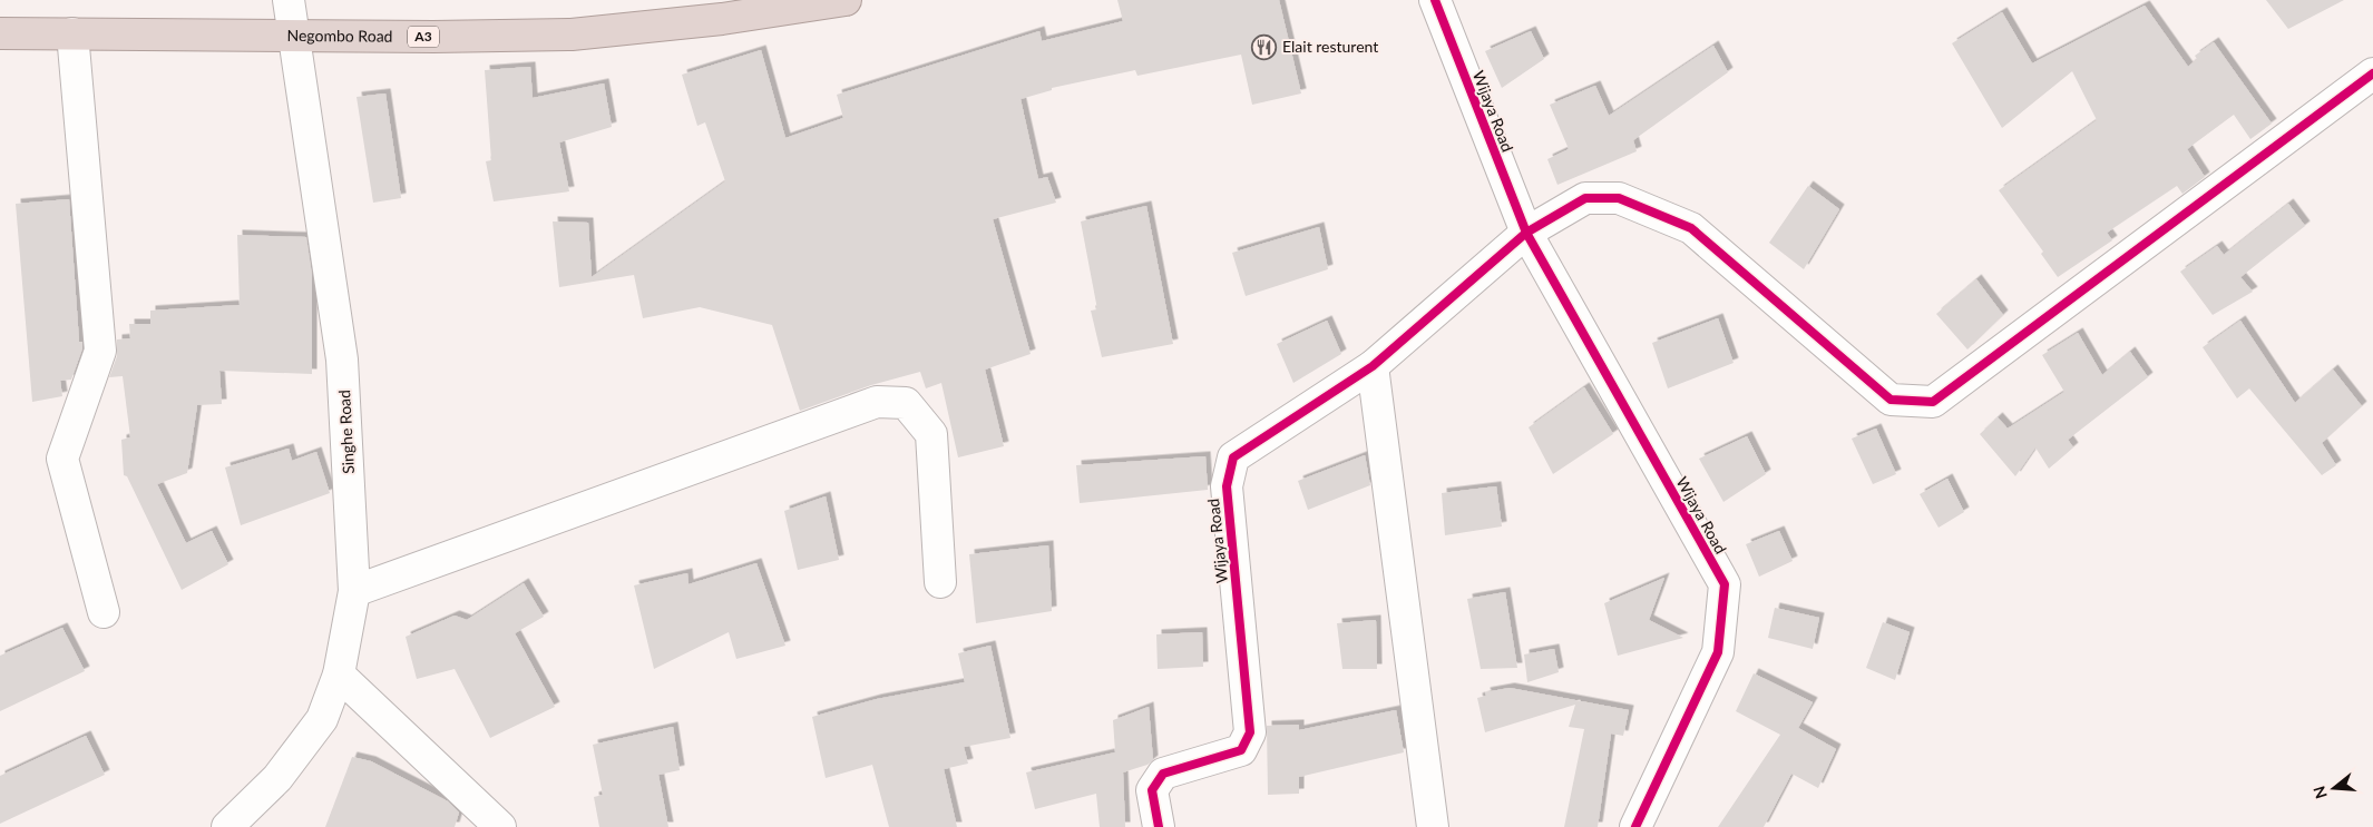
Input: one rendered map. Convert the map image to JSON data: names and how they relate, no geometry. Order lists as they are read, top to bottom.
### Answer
{
  "streets": {
    "highway": ["Negombo Road", "A3"],
    "street": ["Wijaya Road", "Singhe Road"]
  },
  "crossings": [
    ["Negombo Road", "Singhe Road"]
  ],
  "places": {
    "restaurant": ["Elait resturent"]
  },
  "north": "left"
}
